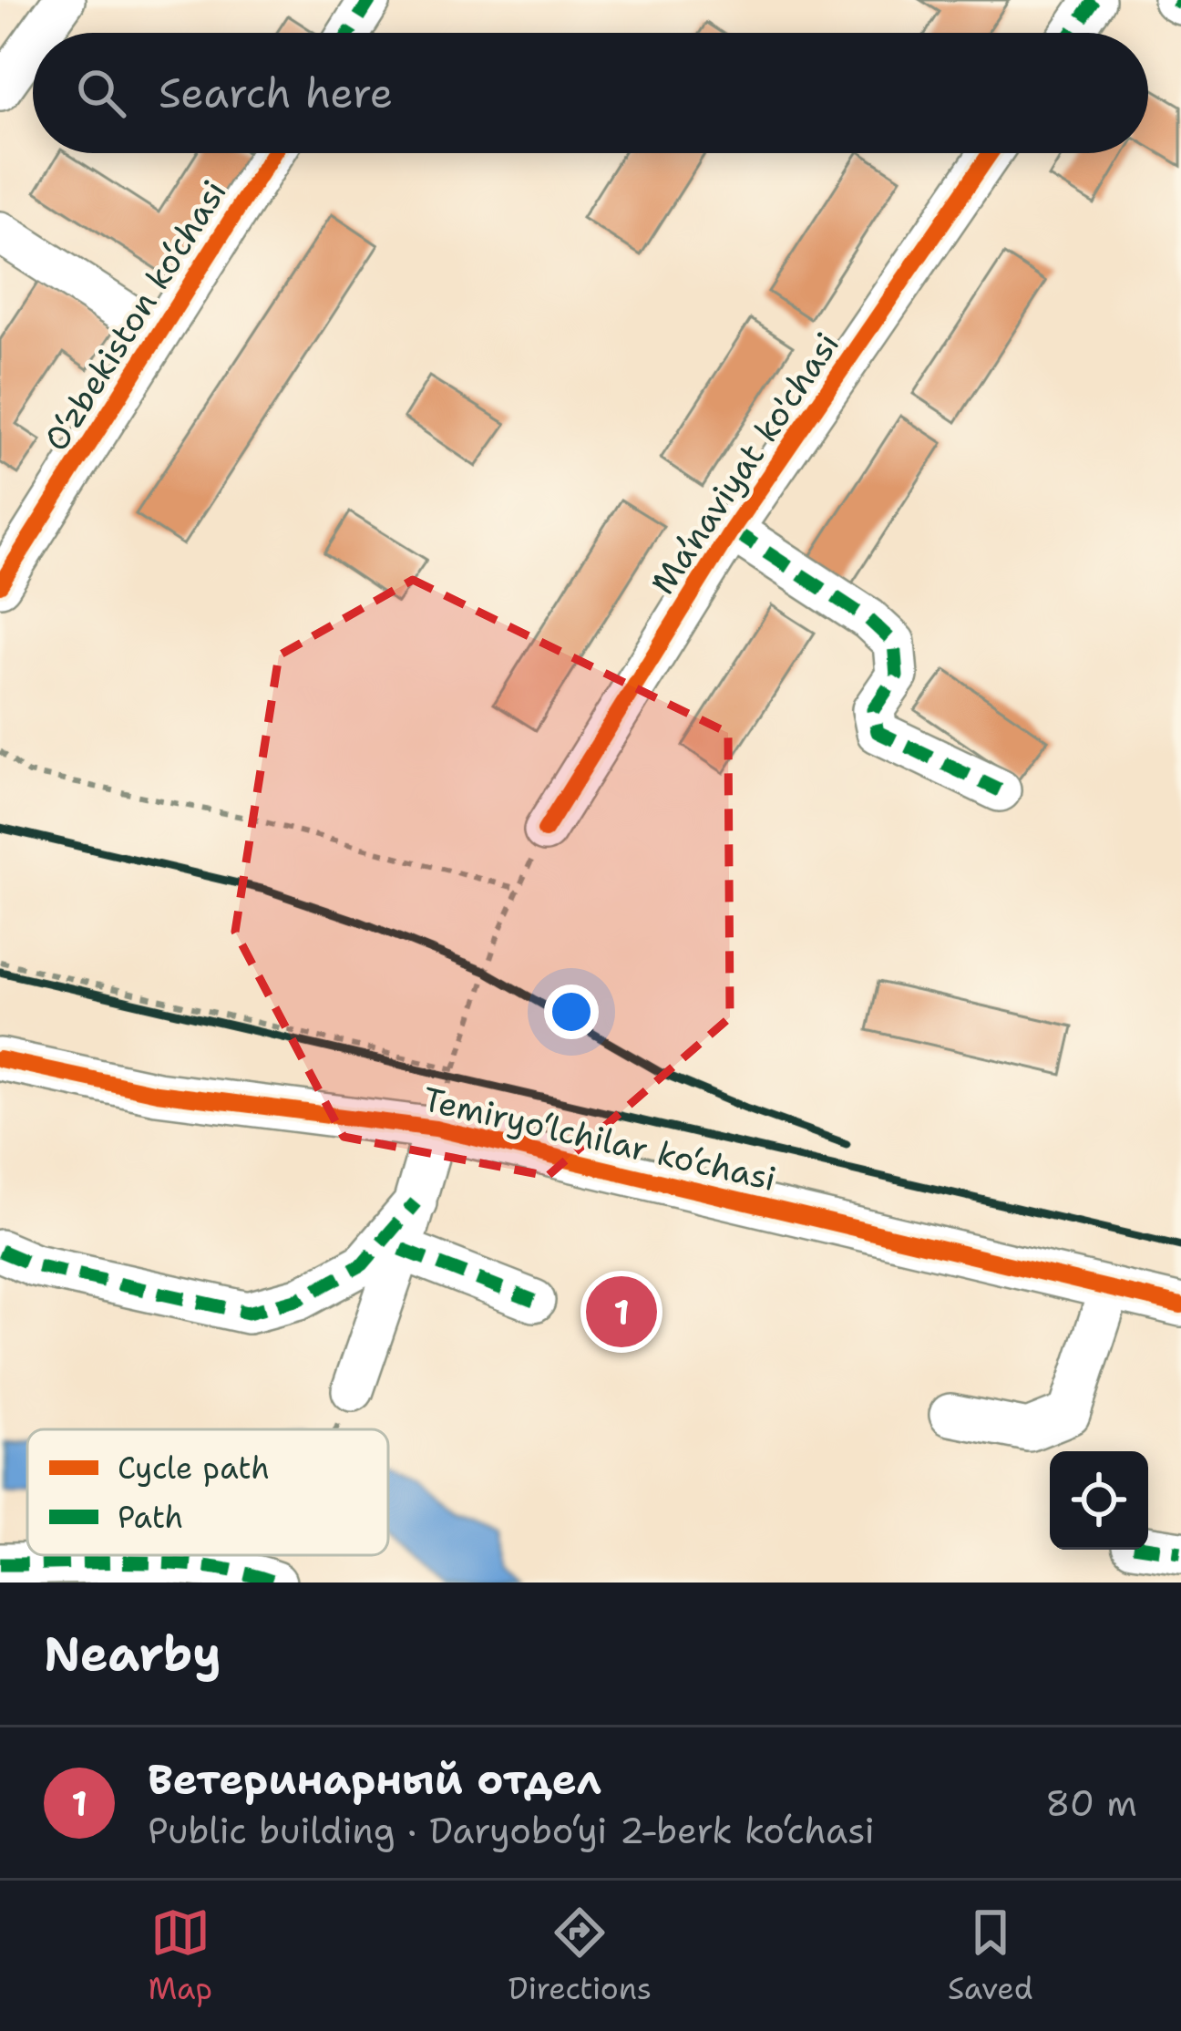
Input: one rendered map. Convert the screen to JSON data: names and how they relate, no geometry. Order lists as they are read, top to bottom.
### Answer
{
  "streets": {
    "street": ["O‘zbekiston ko‘chasi", "Ma’naviyat ko'chasi", "Temiryo‘lchilar ko‘chasi"]
  },
  "legend": ["Cycle path", "Path"],
  "page": {
    "search": "Search here",
    "pins": "1",
    "heading": "Nearby",
    "list": [
      {
        "mark": "1",
        "name": "Ветеринарный отдел",
        "note": "Public building · Daryobo‘yi 2-berk ko‘chasi",
        "value": "80 m"
      }
    ],
    "nav": ["Map", "Directions", "Saved"]
  }
}
